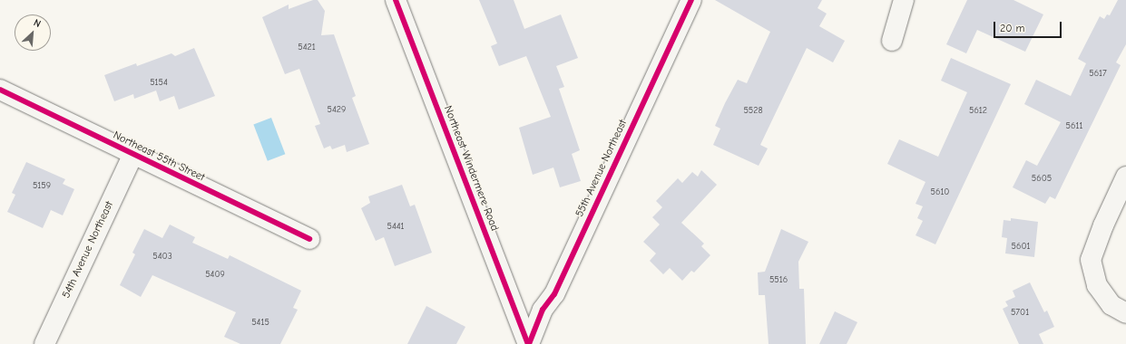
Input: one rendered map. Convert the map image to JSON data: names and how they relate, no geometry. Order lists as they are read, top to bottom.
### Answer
{
  "streets": {
    "street": [
      "Northeast 55th Street",
      "Northeast Windermere Road",
      "55th Avenue Northeast",
      "54th Avenue Northeast"
    ]
  },
  "crossings": [
    ["Northeast 55th Street", "54th Avenue Northeast"],
    ["Northeast Windermere Road", "55th Avenue Northeast"]
  ],
  "house_numbers": [
    "5421",
    "5617",
    "5154",
    "5429",
    "5528",
    "5612",
    "5611",
    "5605",
    "5159",
    "5610",
    "5441",
    "5601",
    "5403",
    "5409",
    "5516",
    "5701",
    "5415"
  ],
  "scale_bar": "20 m",
  "north": "top right"
}
